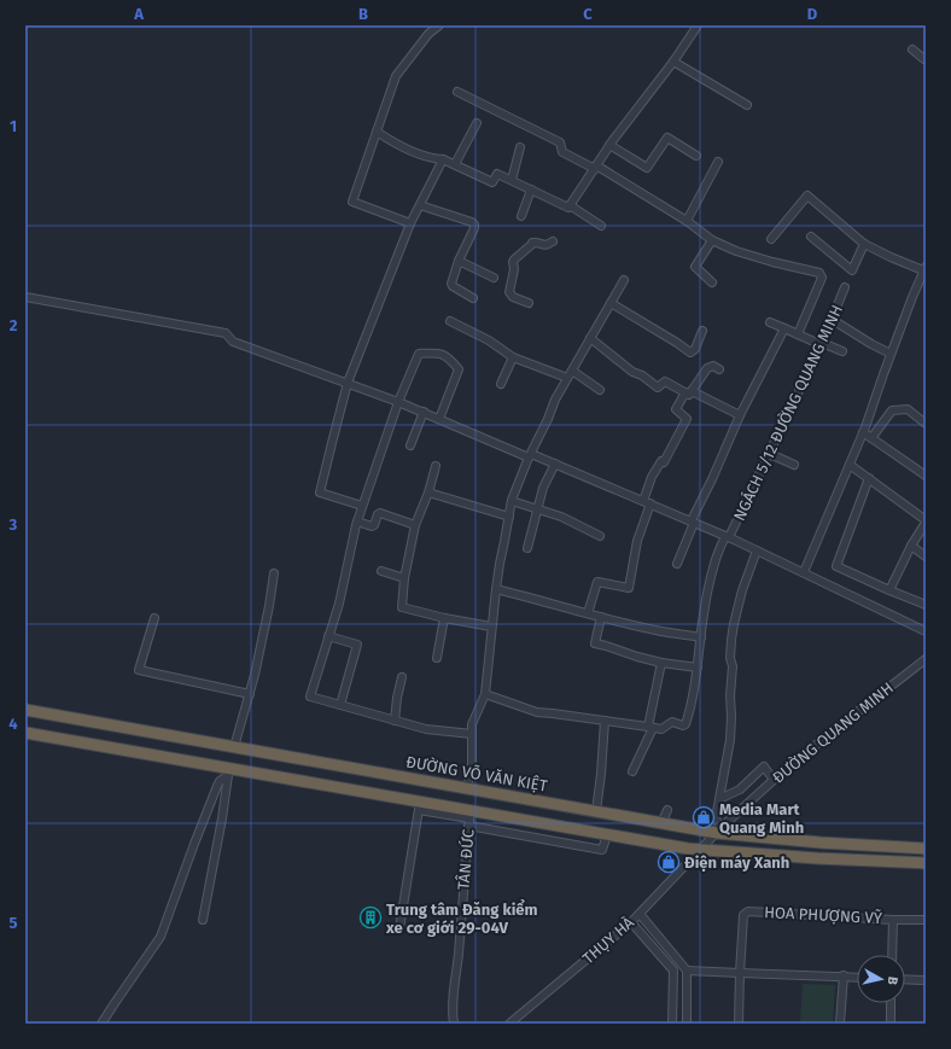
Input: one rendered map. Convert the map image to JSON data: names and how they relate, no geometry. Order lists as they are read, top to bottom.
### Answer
{
  "streets": {
    "highway": ["ĐƯỜNG VÕ VĂN KIỆT"],
    "street": [
      "NGÁCH 5/12 ĐƯỜNG QUANG MINH",
      "ĐƯỜNG QUANG MINH",
      "TÂN ĐỨC",
      "HOA PHƯỢNG VỸ",
      "THỤY HÀ"
    ]
  },
  "crossings": [
    ["ĐƯỜNG QUANG MINH", "ĐƯỜNG VÕ VĂN KIỆT"],
    ["ĐƯỜNG QUANG MINH", "THỤY HÀ"]
  ],
  "places": {
    "shop": ["Media Mart Quang Minh", "Điện máy Xanh"],
    "building": ["Trung tâm Đăng kiểm xe cơ giới 29-04V"]
  },
  "north": "right",
  "grid": {
    "columns": [
      "A",
      "B",
      "C",
      "D"
    ],
    "rows": [
      "1",
      "2",
      "3",
      "4",
      "5"
    ]
  }
}
